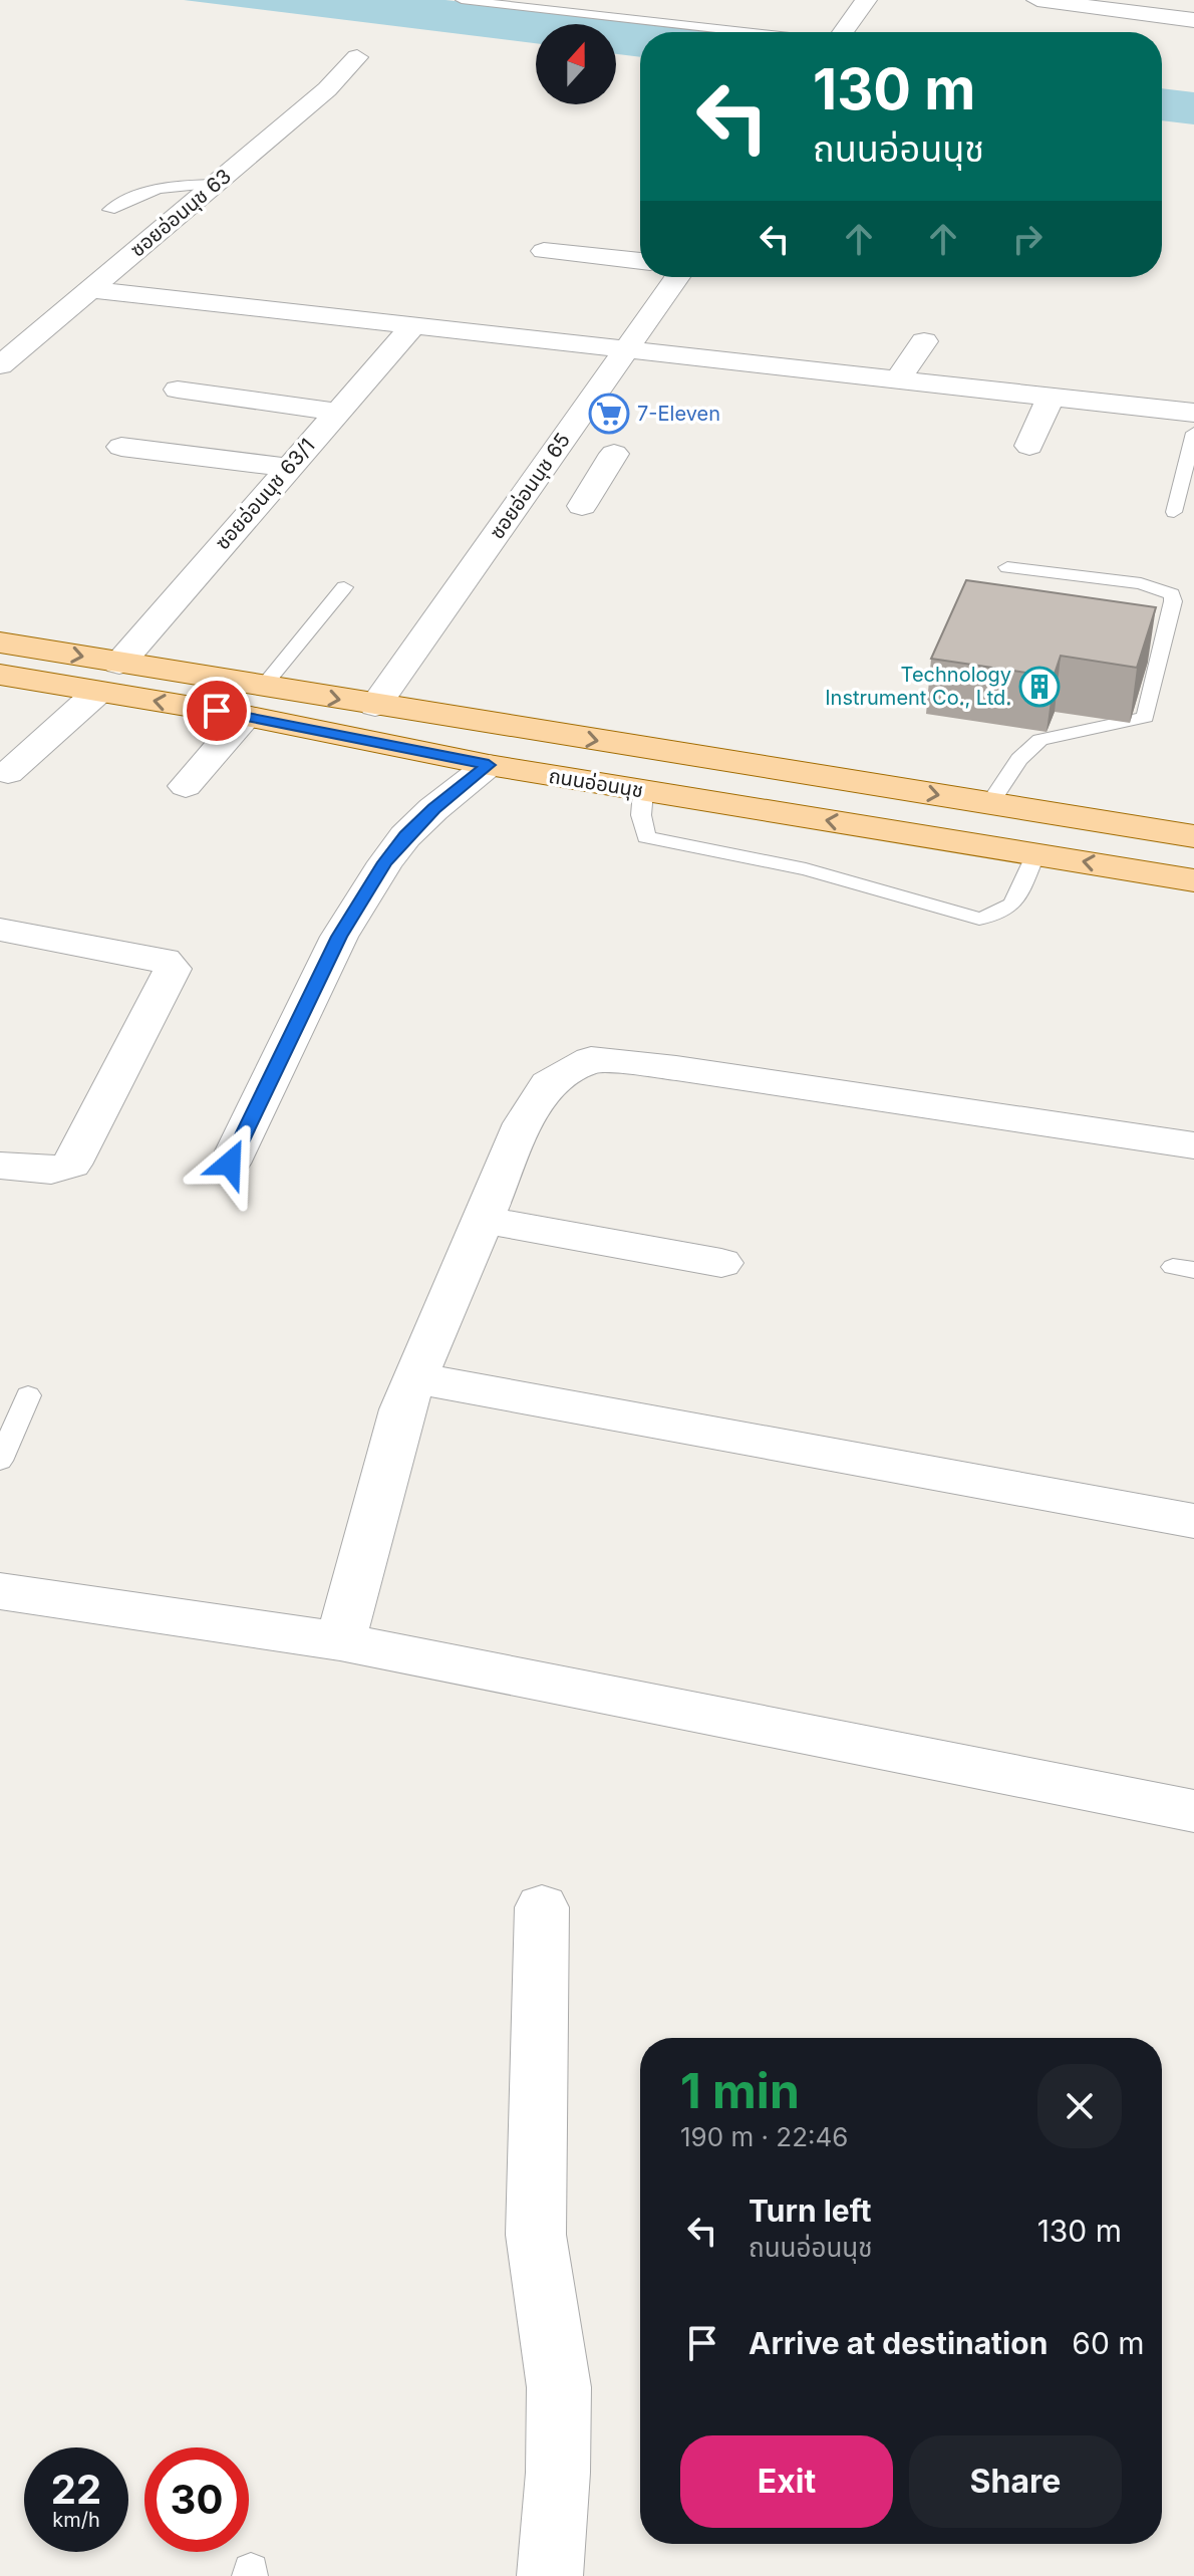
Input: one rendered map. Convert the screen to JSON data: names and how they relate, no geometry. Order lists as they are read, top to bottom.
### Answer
{
  "streets": {
    "main road": ["ถนนอ่อนนุช"],
    "street": ["ซอยอ่อนนุช 63", "ซอยอ่อนนุช 65", "ซอยอ่อนนุช 63/1"]
  },
  "crossings": [
    ["ซอยอ่อนนุช 65", "ถนนอ่อนนุช"],
    ["ซอยอ่อนนุช 63/1", "ถนนอ่อนนุช"]
  ],
  "places": {
    "supermarket": ["7-Eleven"],
    "building": ["Technology Instrument Co., Ltd."]
  },
  "north": "top",
  "page": {
    "turn": ["130 m", "ถนนอ่อนนุช"],
    "heading": ["1 min", "190 m · 22:46"],
    "list": [
      {
        "name": "Turn left",
        "note": "ถนนอ่อนนุช",
        "value": "130 m"
      },
      {
        "name": "Arrive at destination",
        "value": "60 m"
      }
    ],
    "buttons": ["Exit", "Share"],
    "speed": "22 km/h",
    "limit": "30"
  }
}
